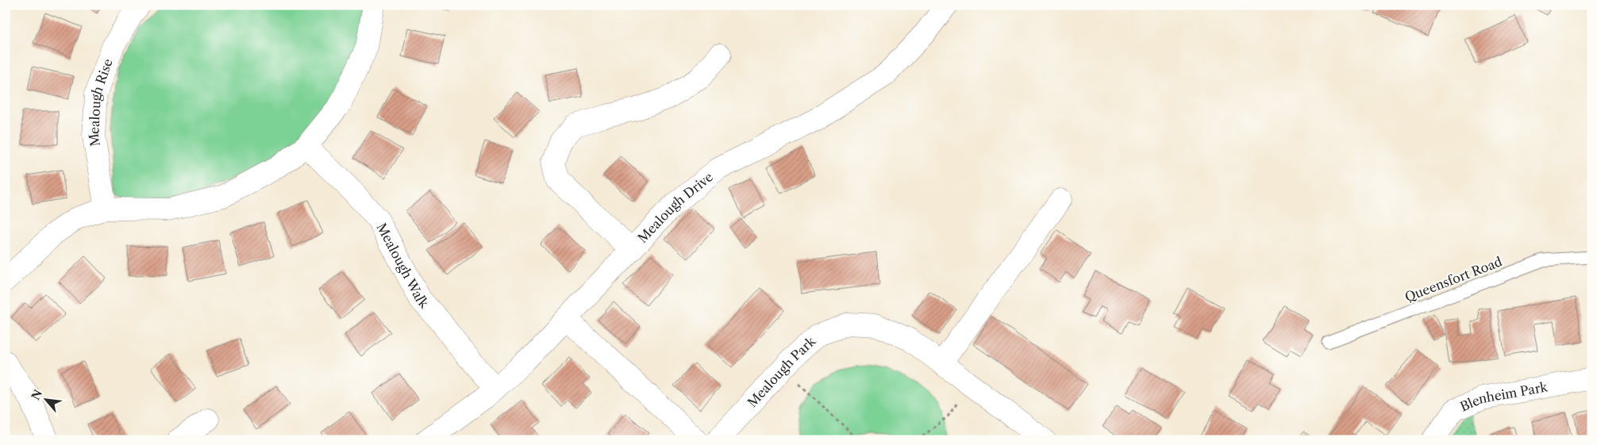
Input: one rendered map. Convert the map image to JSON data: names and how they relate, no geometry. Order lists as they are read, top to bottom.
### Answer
{
  "streets": {
    "street": [
      "Mealough Rise",
      "Mealough Drive",
      "Mealough Walk",
      "Mealough Park",
      "Blenheim Park"
    ],
    "lane": ["Queensfort Road"]
  },
  "crossings": [
    ["Mealough Drive", "Mealough Walk"]
  ],
  "north": "top left"
}
